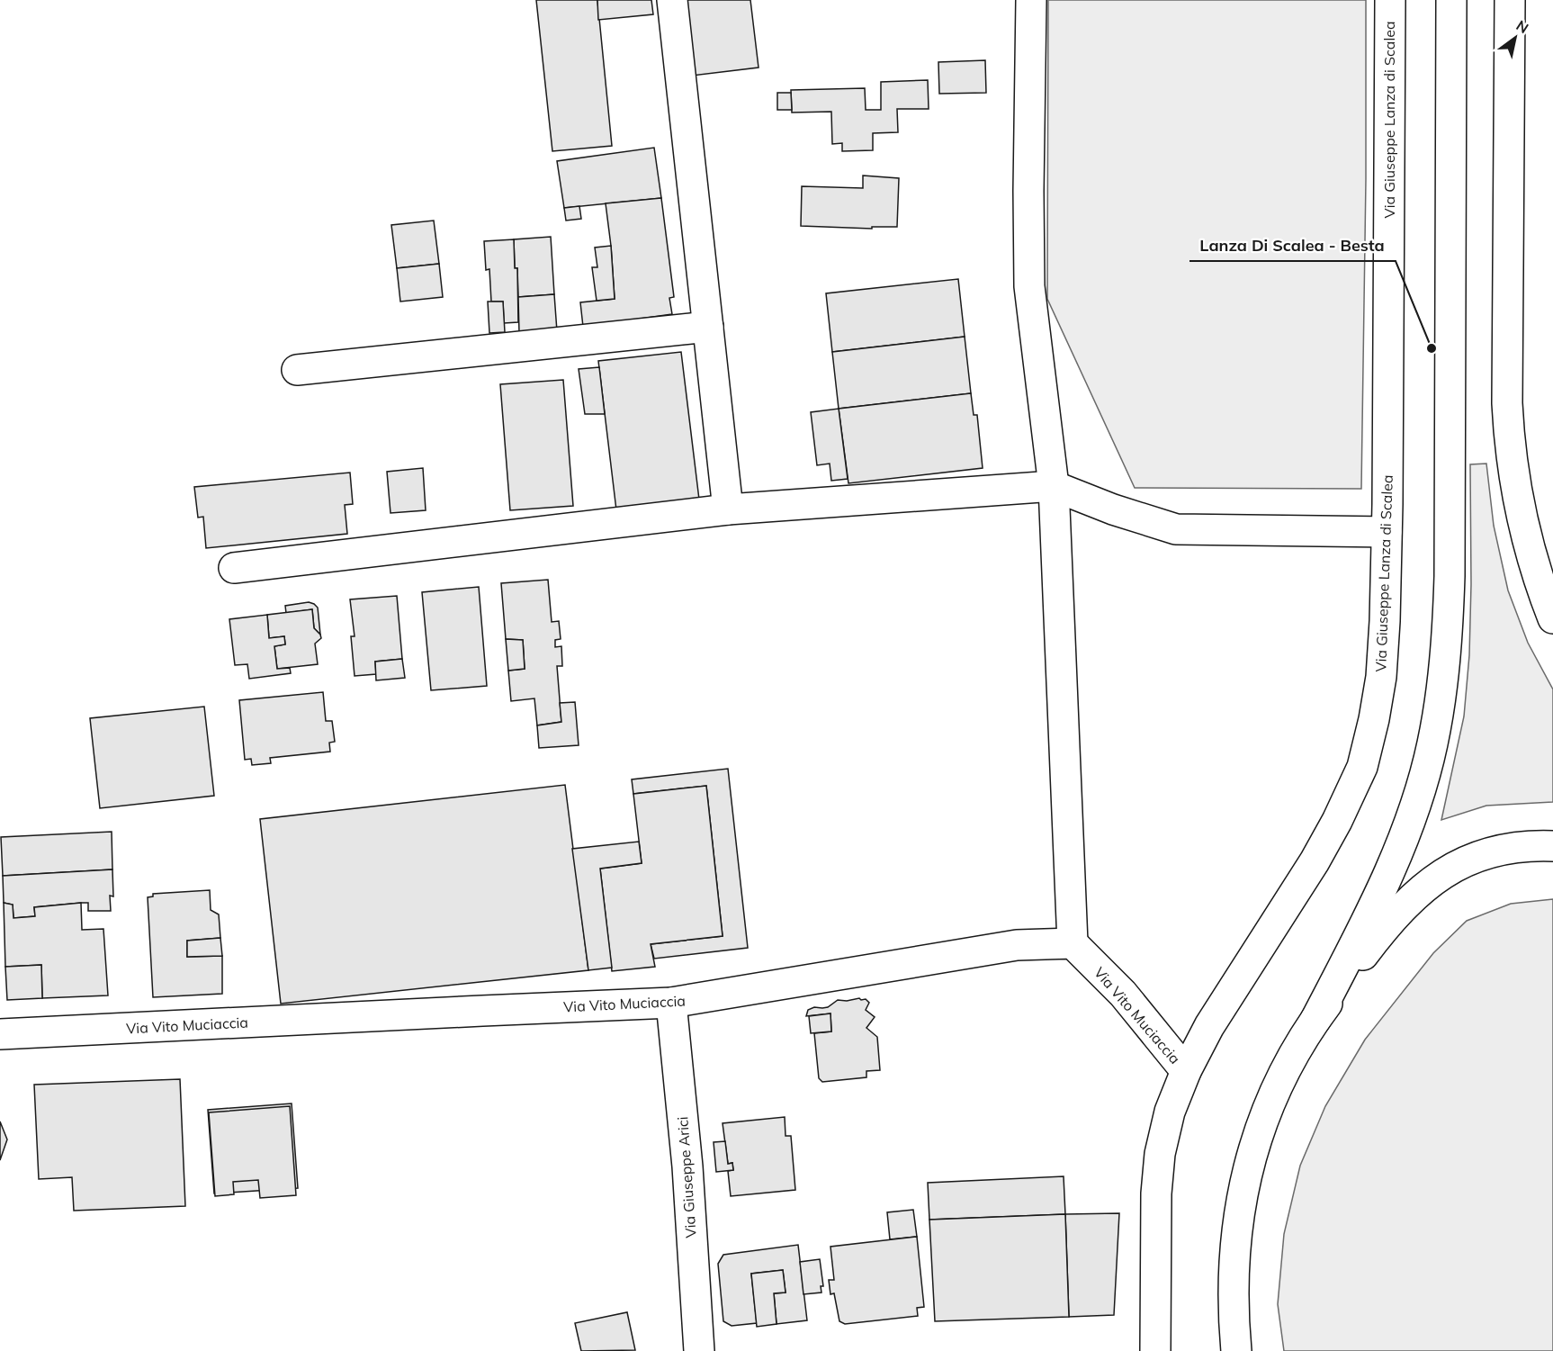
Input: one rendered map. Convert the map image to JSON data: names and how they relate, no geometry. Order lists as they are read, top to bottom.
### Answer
{
  "streets": {
    "street": ["Via Giuseppe Lanza di Scalea", "Via Vito Muciaccia", "Via Giuseppe Arici"]
  },
  "crossings": [
    ["Via Giuseppe Lanza di Scalea", "Via Vito Muciaccia"],
    ["Via Vito Muciaccia", "Via Giuseppe Arici"]
  ],
  "places": ["Lanza Di Scalea - Besta"],
  "north": "top right"
}
